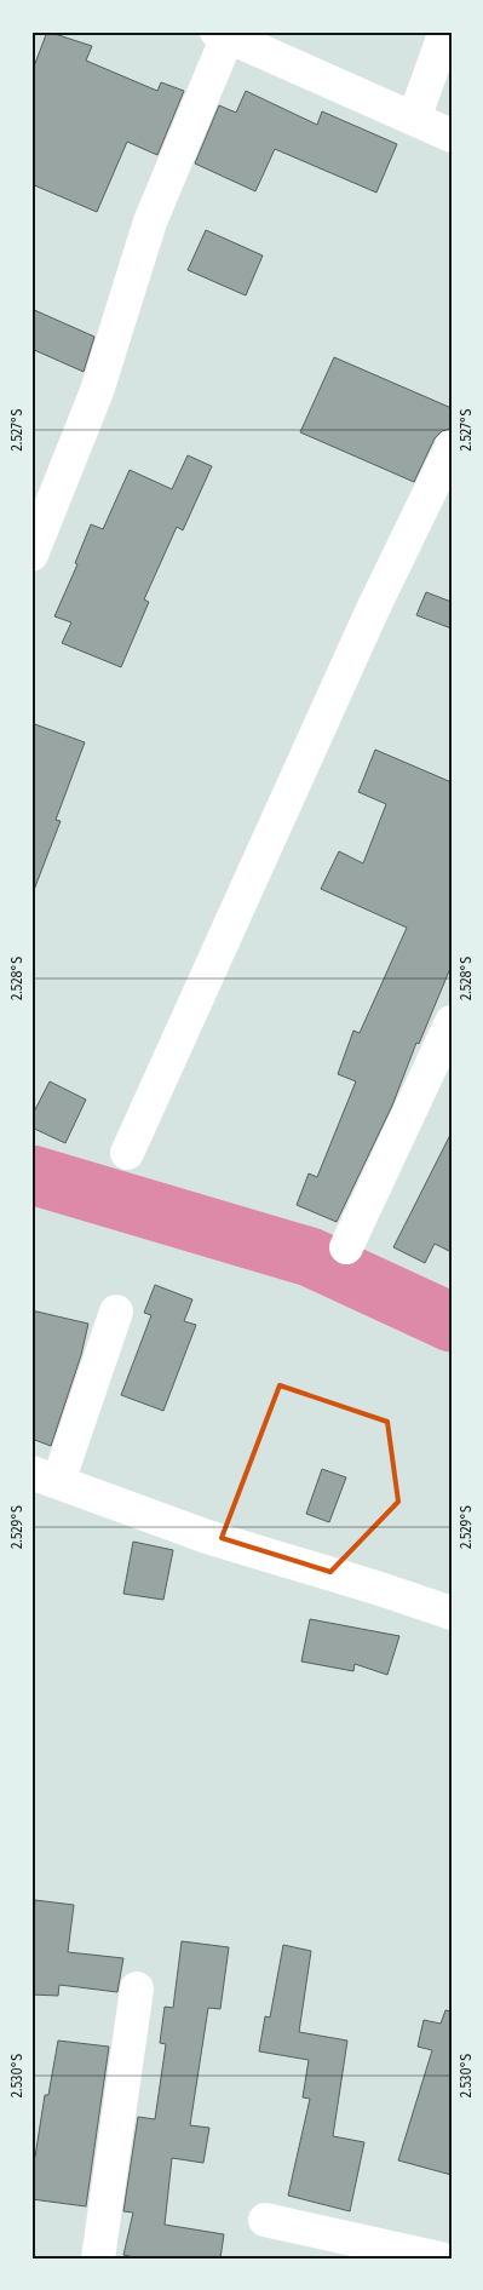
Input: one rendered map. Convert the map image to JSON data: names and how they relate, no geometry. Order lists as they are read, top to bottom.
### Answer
{
  "coordinates": [
    "2.527°S",
    "2.528°S",
    "2.529°S",
    "2.530°S"
  ]
}
